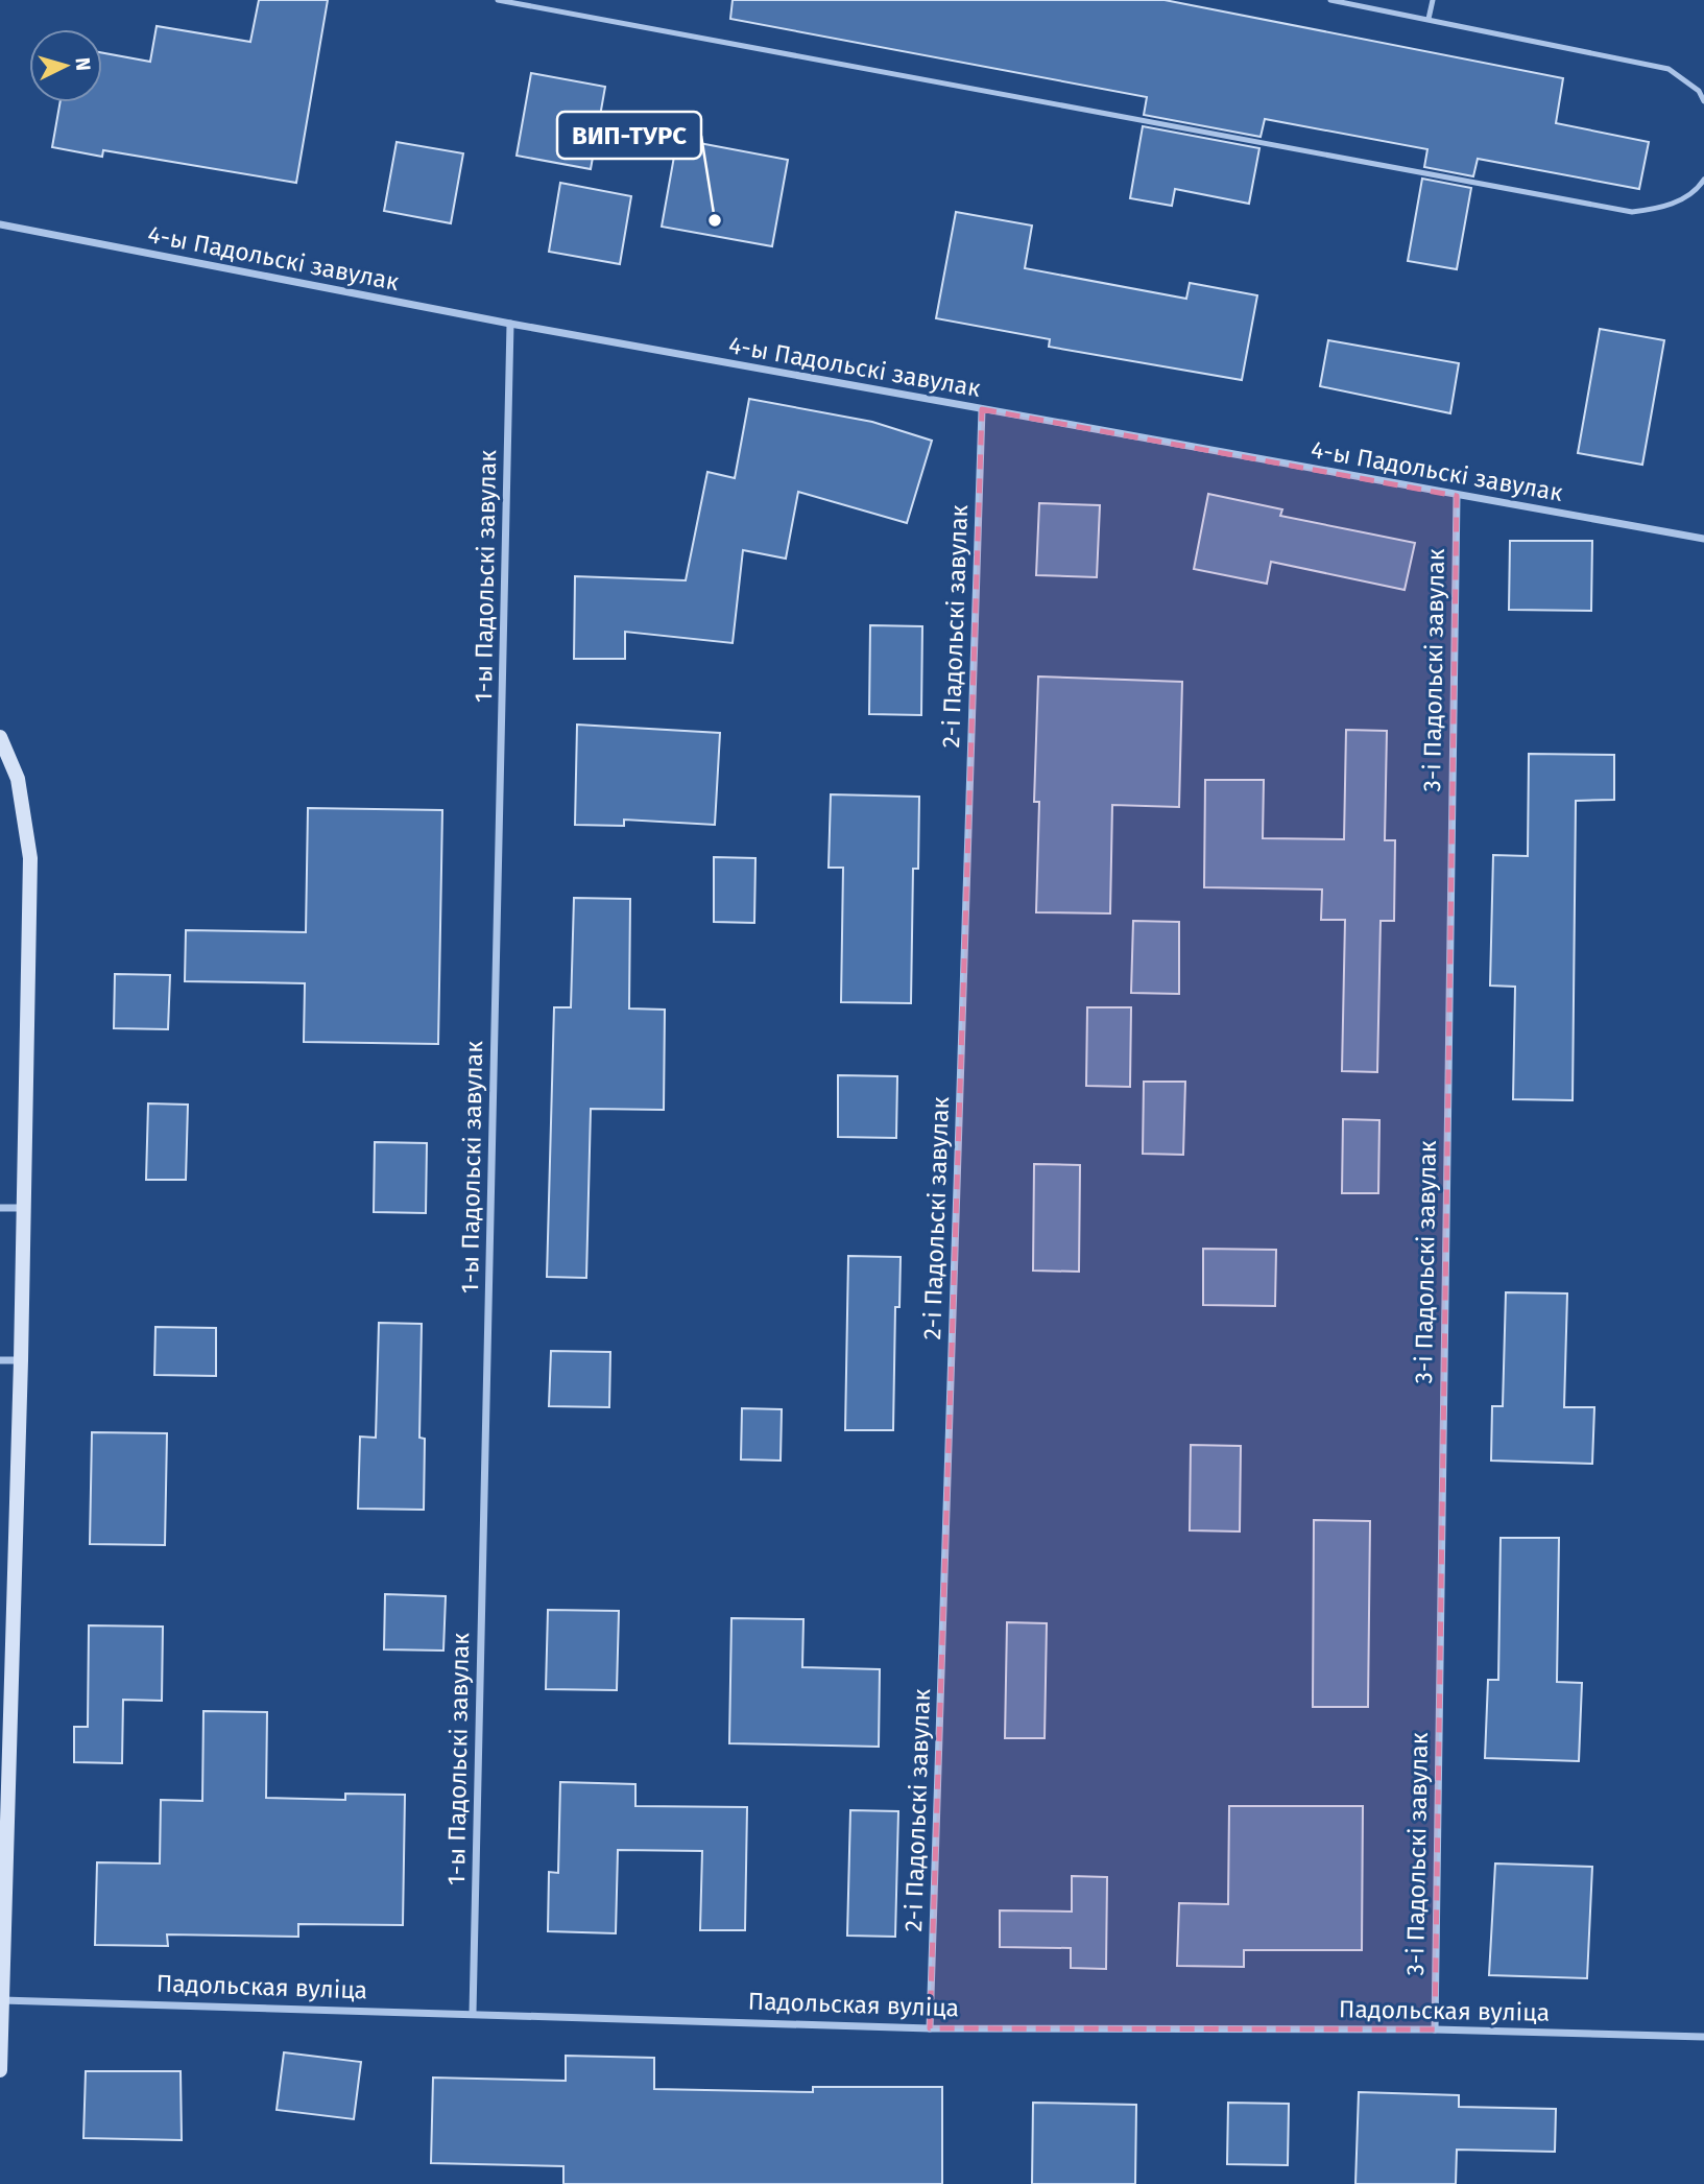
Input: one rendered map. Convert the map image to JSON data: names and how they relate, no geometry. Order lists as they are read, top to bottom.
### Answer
{
  "streets": {
    "street": [
      "4-ы Падольскі завулак",
      "1-ы Падольскі завулак",
      "2-і Падольскі завулак",
      "3-і Падольскі завулак",
      "Падольская вуліца"
    ]
  },
  "crossings": [
    ["4-ы Падольскі завулак", "1-ы Падольскі завулак"],
    ["4-ы Падольскі завулак", "2-і Падольскі завулак"],
    ["4-ы Падольскі завулак", "3-і Падольскі завулак"],
    ["1-ы Падольскі завулак", "Падольская вуліца"],
    ["2-і Падольскі завулак", "Падольская вуліца"],
    ["3-і Падольскі завулак", "Падольская вуліца"]
  ],
  "places": ["ВИП-ТУРС"],
  "north": "right"
}
